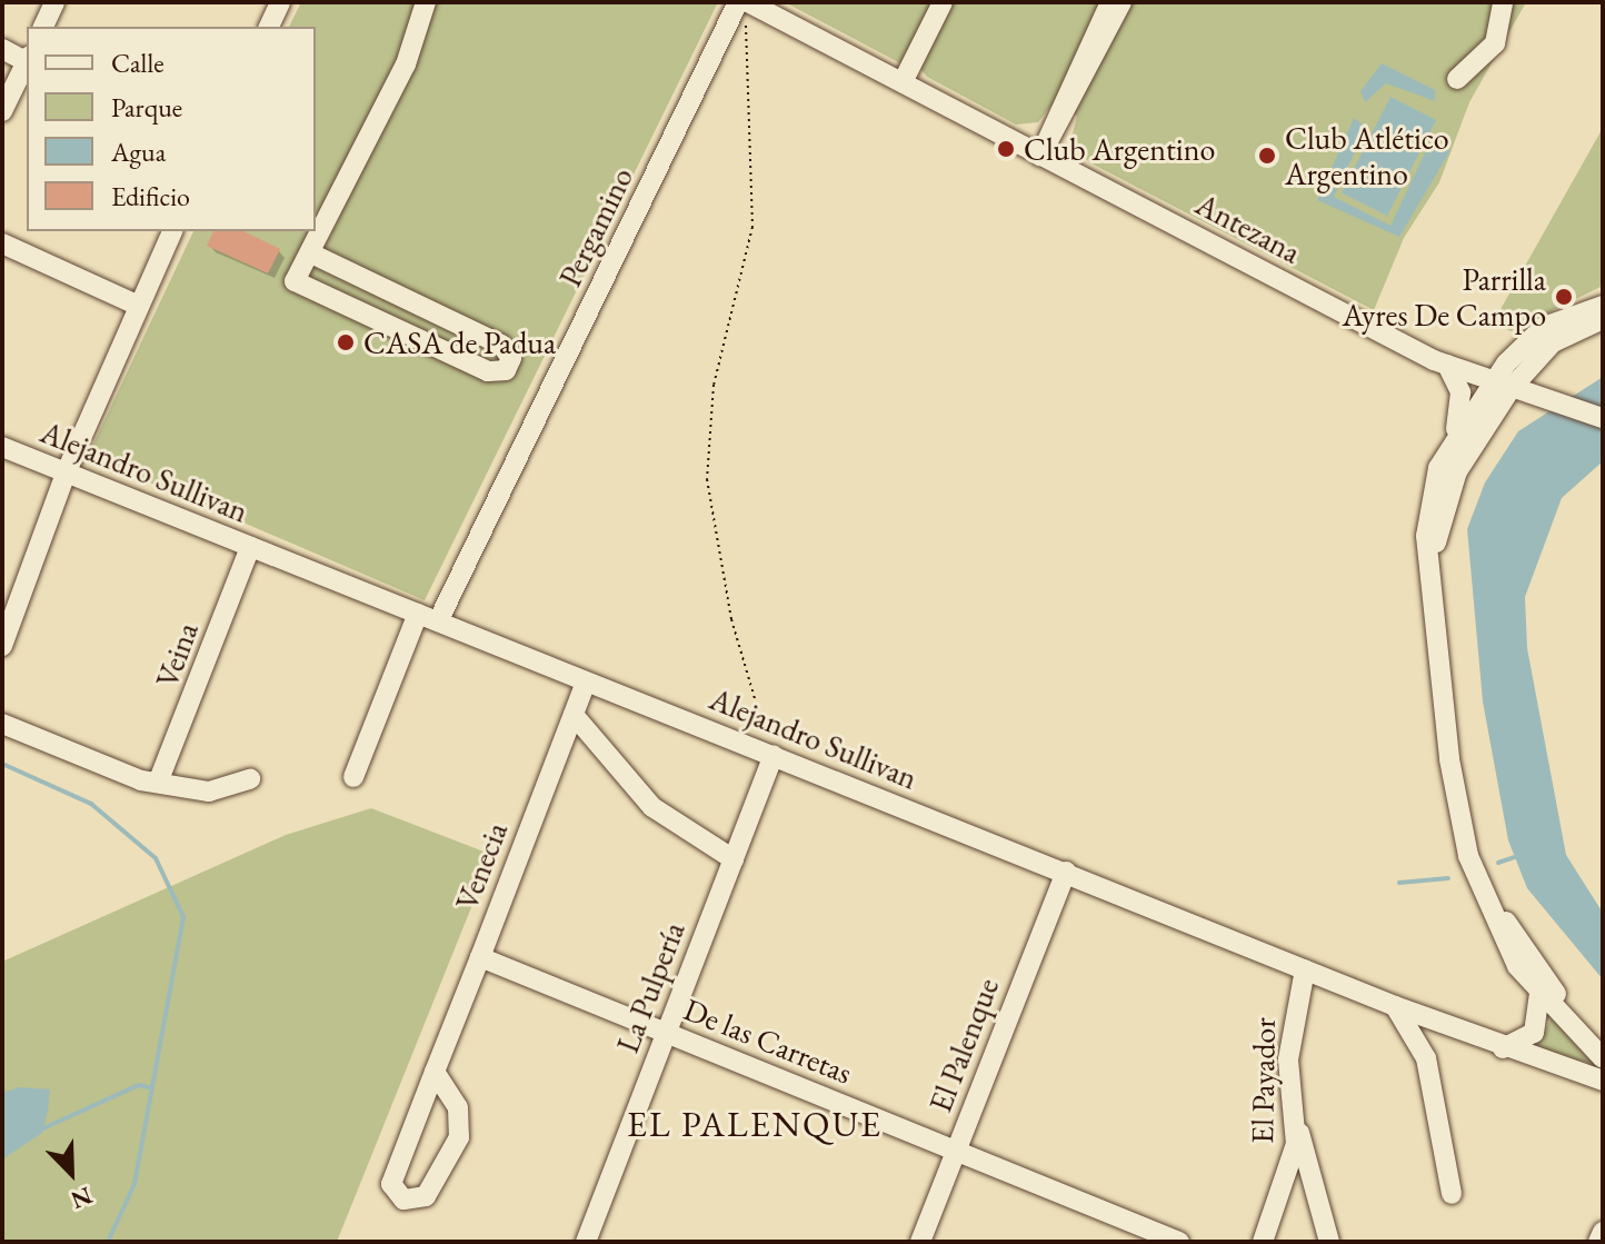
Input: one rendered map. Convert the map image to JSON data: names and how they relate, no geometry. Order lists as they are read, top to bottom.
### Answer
{
  "streets": {
    "street": [
      "Pergamino",
      "Antezana",
      "Alejandro Sullivan",
      "Veina",
      "Venecia",
      "La Pulpería",
      "De las Carretas",
      "El Palenque",
      "El Payador"
    ]
  },
  "crossings": [
    ["Pergamino", "Antezana"],
    ["Pergamino", "Alejandro Sullivan"],
    ["Alejandro Sullivan", "Veina"],
    ["Alejandro Sullivan", "Venecia"],
    ["Alejandro Sullivan", "La Pulpería"],
    ["Alejandro Sullivan", "El Palenque"],
    ["Alejandro Sullivan", "El Payador"],
    ["Venecia", "De las Carretas"],
    ["La Pulpería", "De las Carretas"],
    ["De las Carretas", "El Palenque"]
  ],
  "districts": ["EL PALENQUE"],
  "places": [
    "Club Argentino",
    "Club Atlético Argentino",
    "Parrilla Ayres De Campo",
    "CASA de Padua"
  ],
  "legend": [
    "Calle",
    "Parque",
    "Agua",
    "Edificio"
  ],
  "north": "bottom right"
}
